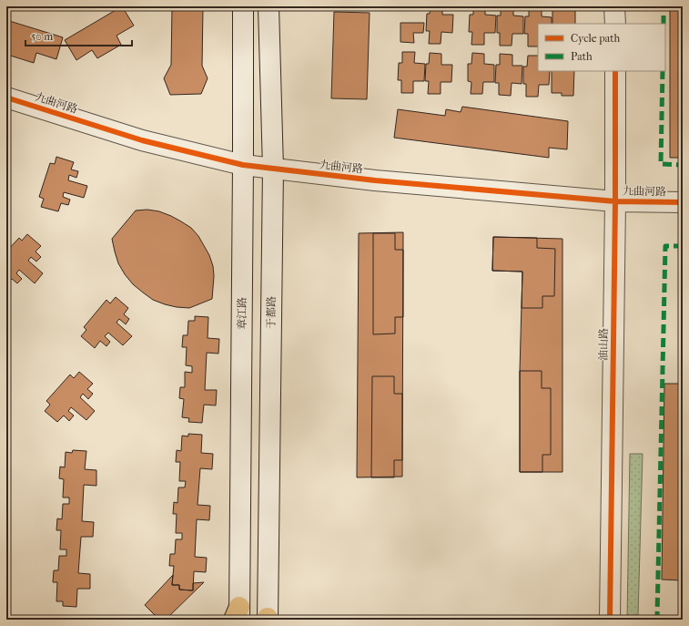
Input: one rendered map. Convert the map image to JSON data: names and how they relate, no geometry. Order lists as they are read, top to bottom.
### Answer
{
  "streets": {
    "street": [
      "九曲河路",
      "于都路",
      "章江路",
      "油山路"
    ]
  },
  "crossings": [
    ["九曲河路", "于都路"],
    ["九曲河路", "章江路"],
    ["九曲河路", "油山路"]
  ],
  "legend": ["Cycle path", "Path"],
  "scale_bar": "50 m"
}
